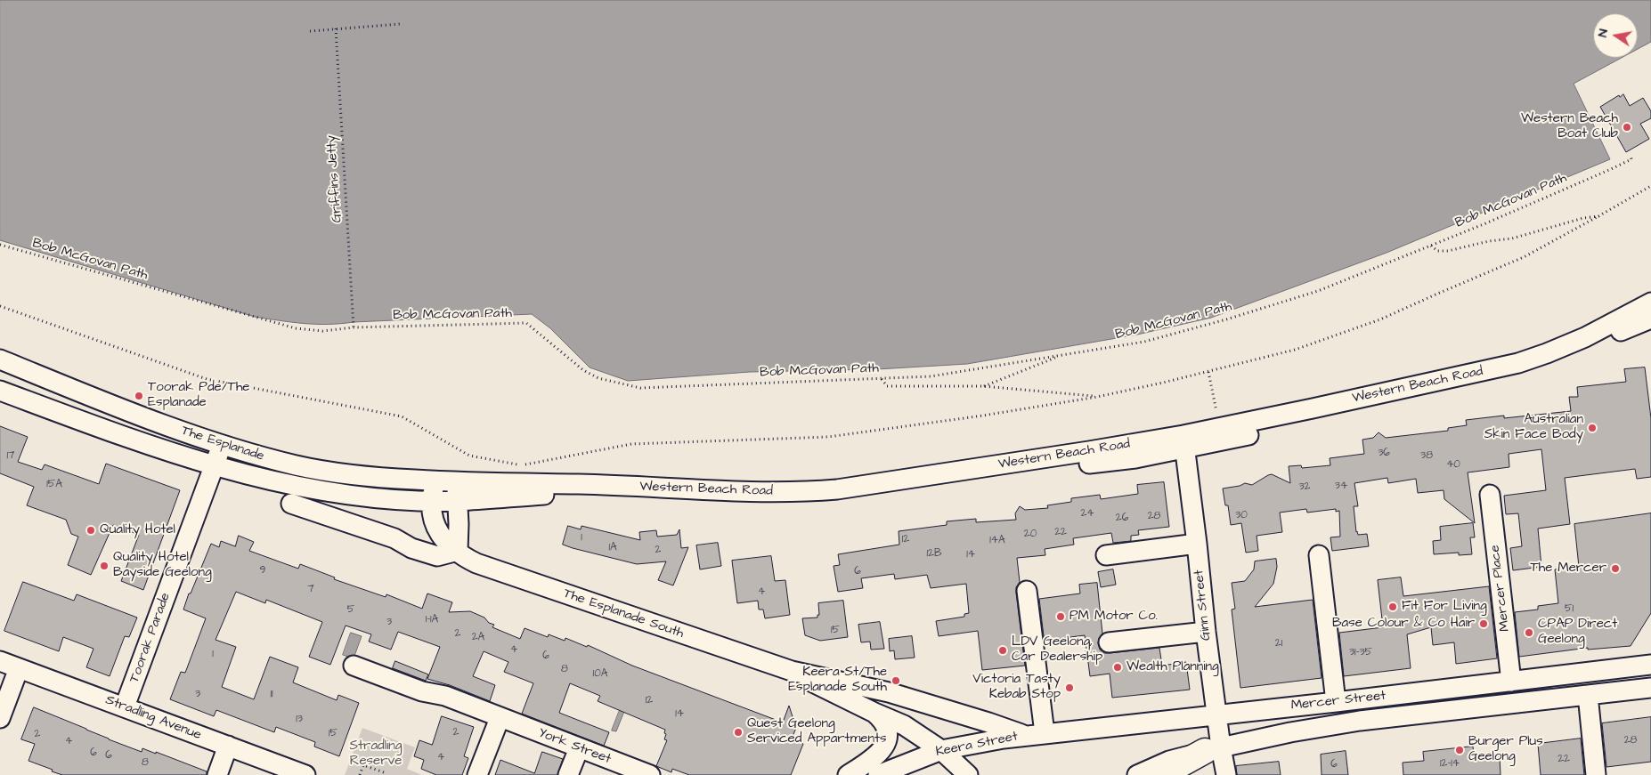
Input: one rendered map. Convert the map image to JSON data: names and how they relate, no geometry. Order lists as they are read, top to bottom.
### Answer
{
  "streets": {
    "street": [
      "Western Beach Road",
      "The Esplanade",
      "Mercer Place",
      "Ginn Street",
      "The Esplanade South",
      "Toorak Parade",
      "Mercer Street",
      "Stradling Avenue",
      "Keera Street",
      "York Street"
    ],
    "path": ["Griffins Jetty", "Bob McGovan Path"]
  },
  "crossings": [
    ["Griffins Jetty", "Bob McGovan Path"],
    ["Western Beach Road", "The Esplanade"],
    ["Western Beach Road", "Ginn Street"],
    ["The Esplanade", "The Esplanade South"],
    ["The Esplanade", "Toorak Parade"],
    ["Mercer Place", "Mercer Street"],
    ["Ginn Street", "Mercer Street"],
    ["The Esplanade South", "Mercer Street"],
    ["The Esplanade South", "Keera Street"],
    ["Toorak Parade", "Stradling Avenue"],
    ["Mercer Street", "Keera Street"]
  ],
  "parks": ["Stradling Reserve"],
  "places": [
    "Western Beach Boat Club",
    "Toorak Pde/The Esplanade",
    "Australian Skin Face Body",
    "Quality Hotel",
    "Quality Hotel Bayside Geelong",
    "The Mercer",
    "Fit For Living",
    "PM Motor Co.",
    "Base Colour & Co Hair",
    "CPAP Direct Geelong",
    "LDV Geelong, Car Dealership",
    "Wealth Planning",
    "Keera St/The Esplanade South",
    "Victoria Tasty Kebab Stop",
    "Quest Geelong Serviced Appartments",
    "Burger Plus Geelong"
  ],
  "house_numbers": [
    "36",
    "17",
    "38",
    "40",
    "15A",
    "34",
    "32",
    "24",
    "30",
    "28",
    "26",
    "22",
    "20",
    "1",
    "12",
    "14A",
    "1A",
    "2",
    "12B",
    "14",
    "9",
    "6",
    "7",
    "4",
    "51",
    "5",
    "1-1A",
    "3",
    "15",
    "2",
    "2A",
    "21",
    "4",
    "31-35",
    "1",
    "6",
    "8",
    "10A",
    "3",
    "11",
    "12",
    "14",
    "13",
    "2",
    "15",
    "2",
    "28",
    "4",
    "6",
    "6",
    "4",
    "22",
    "8",
    "12-14",
    "6"
  ],
  "north": "left"
}
